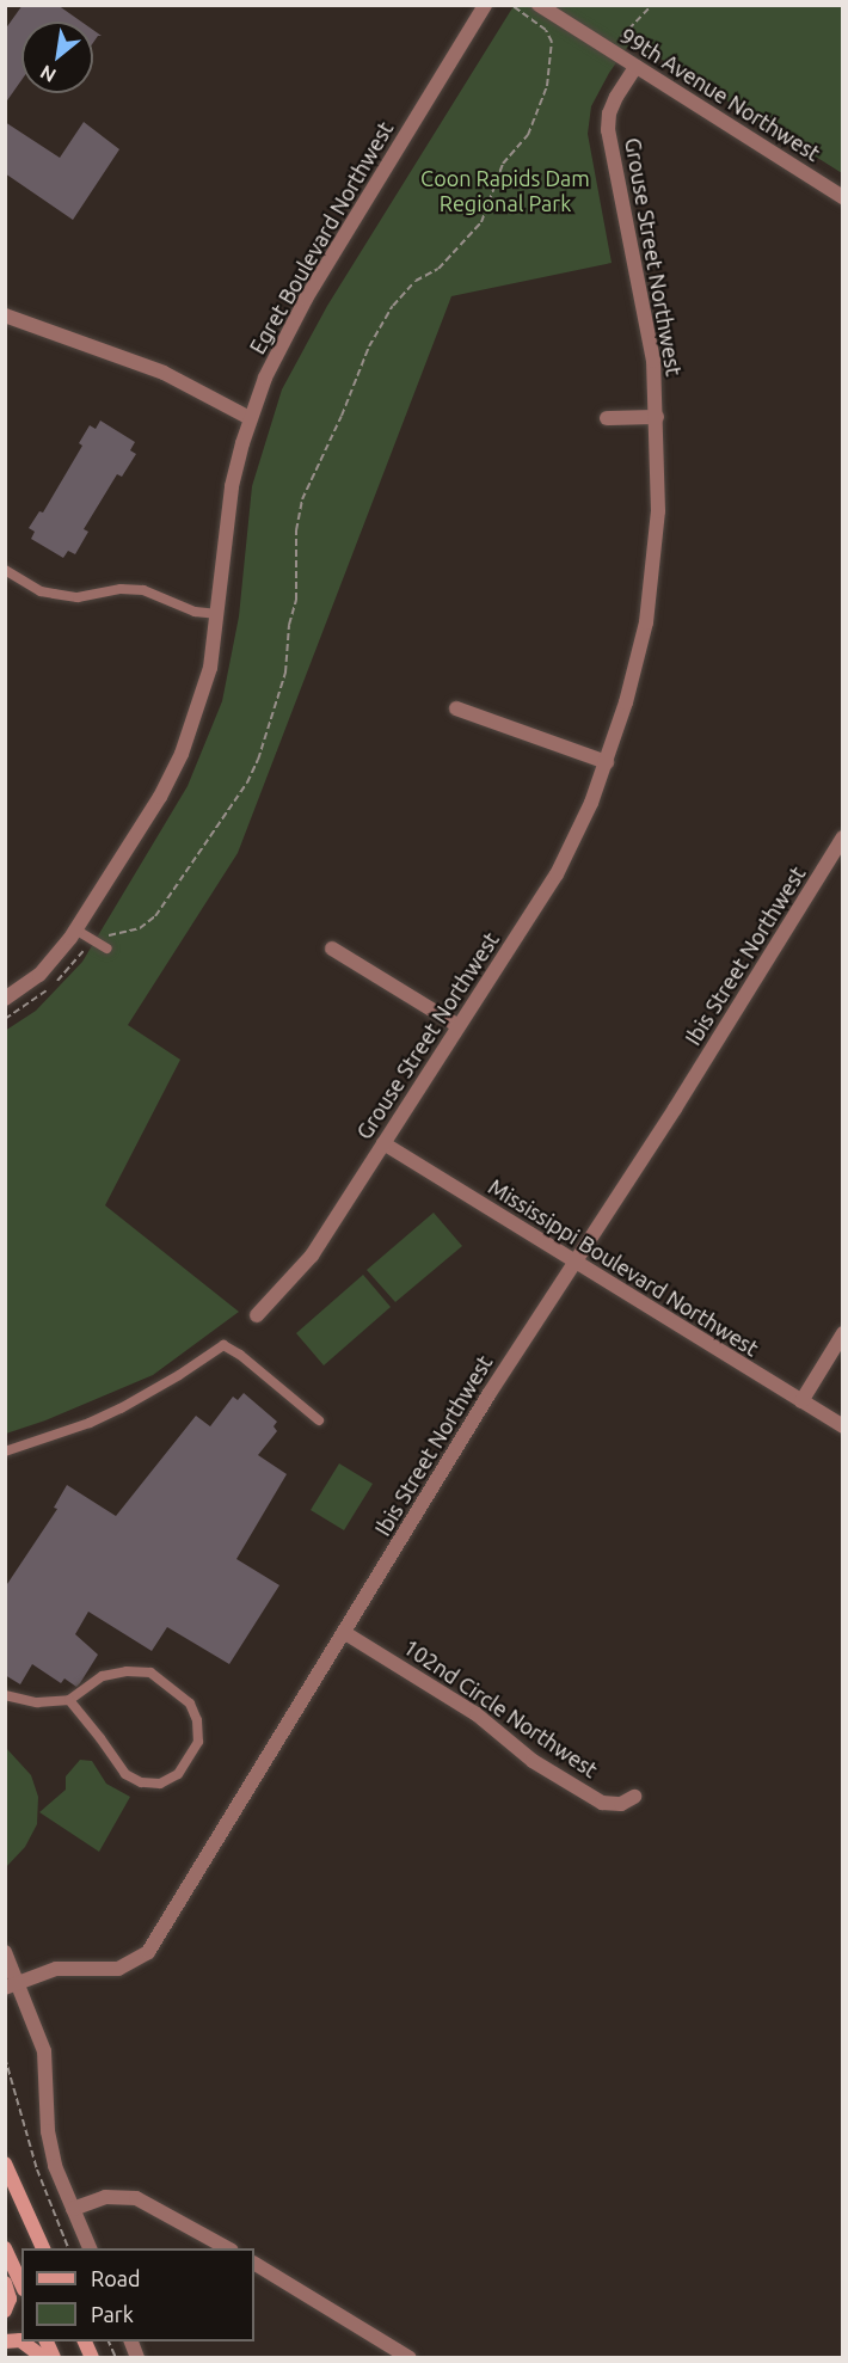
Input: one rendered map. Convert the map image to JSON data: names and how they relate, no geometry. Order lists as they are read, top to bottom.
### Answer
{
  "streets": {
    "street": [
      "99th Avenue Northwest",
      "Egret Boulevard Northwest",
      "Grouse Street Northwest",
      "Ibis Street Northwest",
      "Mississippi Boulevard Northwest",
      "102nd Circle Northwest"
    ]
  },
  "crossings": [
    ["99th Avenue Northwest", "Grouse Street Northwest"],
    ["Grouse Street Northwest", "Mississippi Boulevard Northwest"],
    ["Ibis Street Northwest", "Mississippi Boulevard Northwest"],
    ["Ibis Street Northwest", "102nd Circle Northwest"]
  ],
  "parks": ["Coon Rapids Dam Regional Park"],
  "legend": ["Road", "Park"],
  "north": "bottom left"
}
